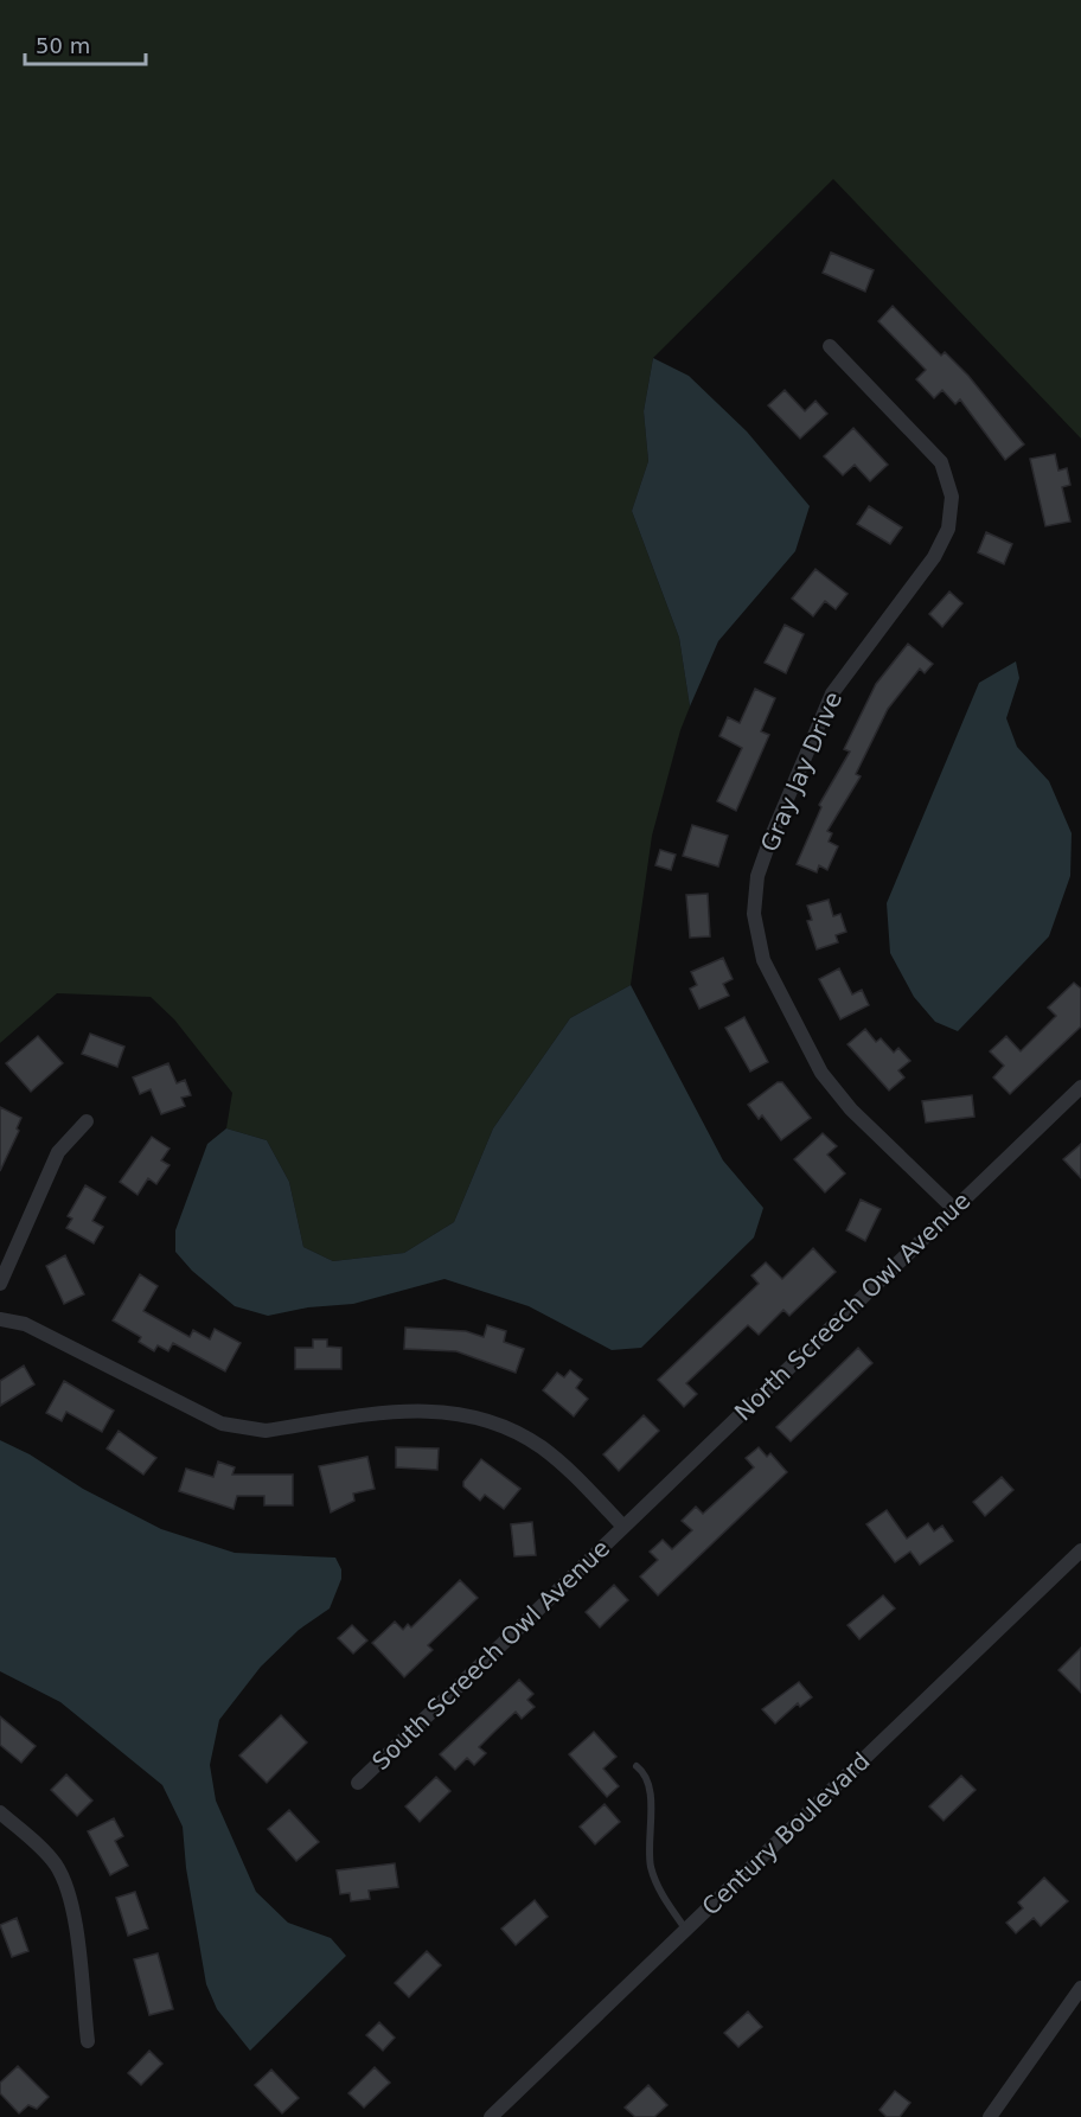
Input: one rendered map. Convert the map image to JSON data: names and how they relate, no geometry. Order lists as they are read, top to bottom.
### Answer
{
  "streets": {
    "street": [
      "Gray Jay Drive",
      "North Screech Owl Avenue",
      "South Screech Owl Avenue",
      "Century Boulevard"
    ]
  },
  "crossings": [
    ["Gray Jay Drive", "North Screech Owl Avenue"],
    ["North Screech Owl Avenue", "South Screech Owl Avenue"]
  ],
  "scale_bar": "50 m"
}
